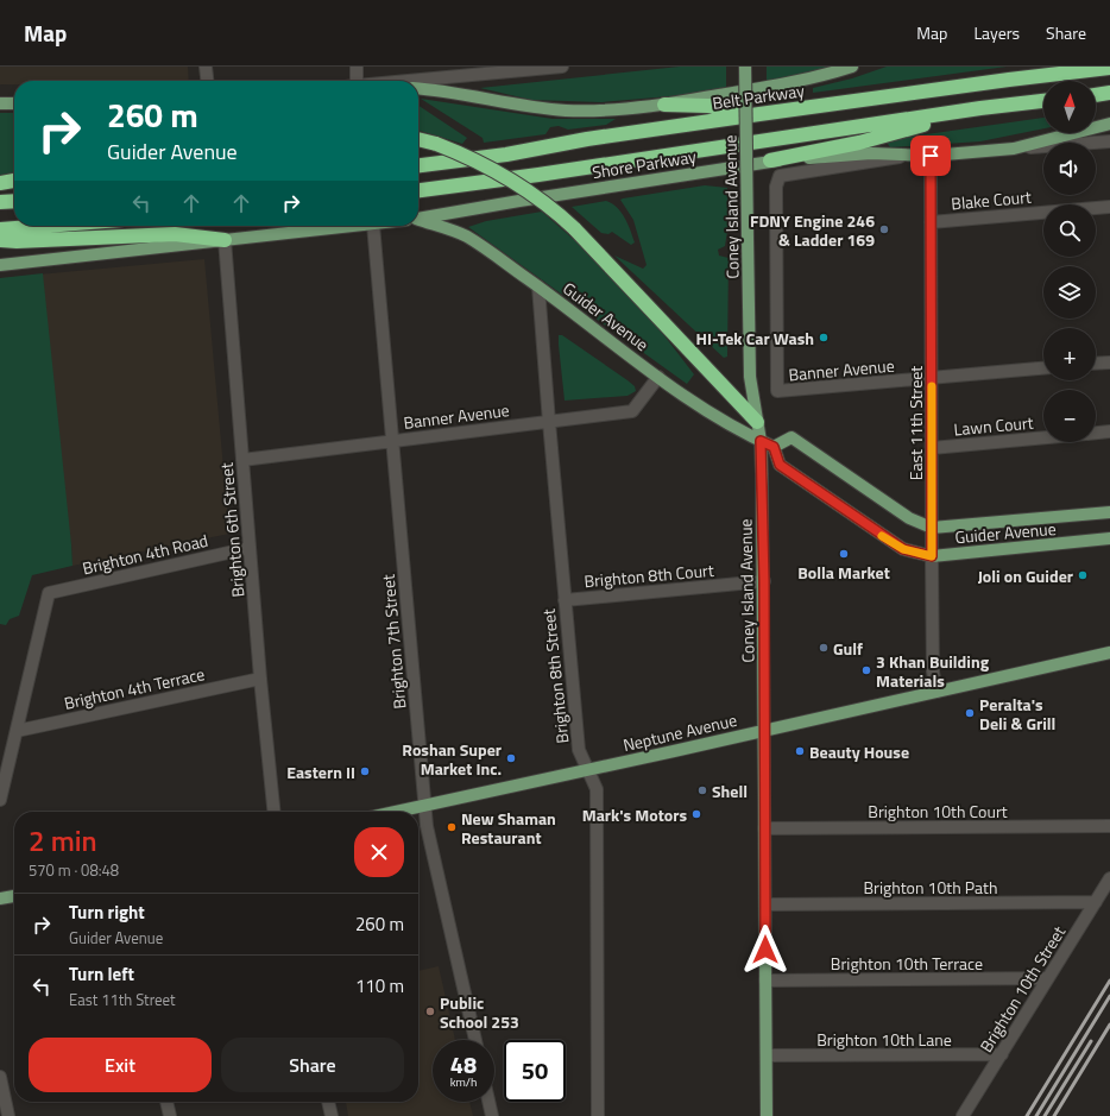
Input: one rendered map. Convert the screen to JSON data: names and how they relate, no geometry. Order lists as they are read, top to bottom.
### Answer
{
  "streets": {
    "highway": ["Belt Parkway"],
    "main road": [
      "Shore Parkway",
      "Coney Island Avenue",
      "Guider Avenue",
      "Neptune Avenue"
    ],
    "street": [
      "Blake Court",
      "Banner Avenue",
      "East 11th Street",
      "Lawn Court",
      "Brighton 6th Street",
      "Brighton 4th Road",
      "Brighton 8th Court",
      "Brighton 7th Street",
      "Brighton 8th Street",
      "Brighton 4th Terrace",
      "Brighton 10th Court",
      "Brighton 10th Path",
      "Brighton 10th Terrace",
      "Brighton 10th Street",
      "Brighton 10th Lane"
    ]
  },
  "crossings": [
    ["Shore Parkway", "Banner Avenue"],
    ["Shore Parkway", "East 11th Street"],
    ["Shore Parkway", "Brighton 6th Street"],
    ["Blake Court", "East 11th Street"],
    ["Coney Island Avenue", "Guider Avenue"],
    ["Coney Island Avenue", "Brighton 8th Court"],
    ["Coney Island Avenue", "Neptune Avenue"],
    ["Coney Island Avenue", "Brighton 10th Court"],
    ["Coney Island Avenue", "Brighton 10th Path"],
    ["Coney Island Avenue", "Brighton 10th Terrace"],
    ["Coney Island Avenue", "Brighton 10th Lane"],
    ["Guider Avenue", "Banner Avenue"],
    ["Guider Avenue", "East 11th Street"],
    ["Guider Avenue", "Brighton 8th Street"],
    ["Banner Avenue", "East 11th Street"],
    ["Banner Avenue", "Brighton 6th Street"],
    ["Banner Avenue", "Brighton 7th Street"],
    ["Banner Avenue", "Brighton 8th Street"],
    ["East 11th Street", "Lawn Court"],
    ["East 11th Street", "Neptune Avenue"],
    ["Brighton 6th Street", "Brighton 4th Road"],
    ["Brighton 6th Street", "Brighton 4th Terrace"],
    ["Brighton 4th Road", "Brighton 4th Terrace"],
    ["Brighton 8th Court", "Brighton 8th Street"],
    ["Brighton 7th Street", "Neptune Avenue"],
    ["Brighton 8th Street", "Neptune Avenue"],
    ["Brighton 10th Path", "Brighton 10th Street"],
    ["Brighton 10th Terrace", "Brighton 10th Street"],
    ["Brighton 10th Street", "Brighton 10th Lane"]
  ],
  "places": [
    "FDNY Engine 246 & Ladder 169",
    "HI-Tek Car Wash",
    "Bolla Market",
    "Joli on Guider",
    "Gulf",
    "3 Khan Building Materials",
    "Peralta's Deli & Grill",
    "Beauty House",
    "Roshan Super Market Inc.",
    "Eastern II",
    "Shell",
    "Mark's Motors",
    "New Shaman Restaurant",
    "Public School 253"
  ],
  "north": "top",
  "page": {
    "header": "Map",
    "nav": ["Map", "Layers", "Share"],
    "map_buttons": ["+", "−"],
    "turn": ["260 m", "Guider Avenue"],
    "heading": ["2 min", "570 m · 08:48"],
    "list": [
      {
        "name": "Turn right",
        "note": "Guider Avenue",
        "value": "260 m"
      },
      {
        "name": "Turn left",
        "note": "East 11th Street",
        "value": "110 m"
      }
    ],
    "buttons": ["Exit", "Share"],
    "speed": "48 km/h",
    "limit": "50"
  }
}
